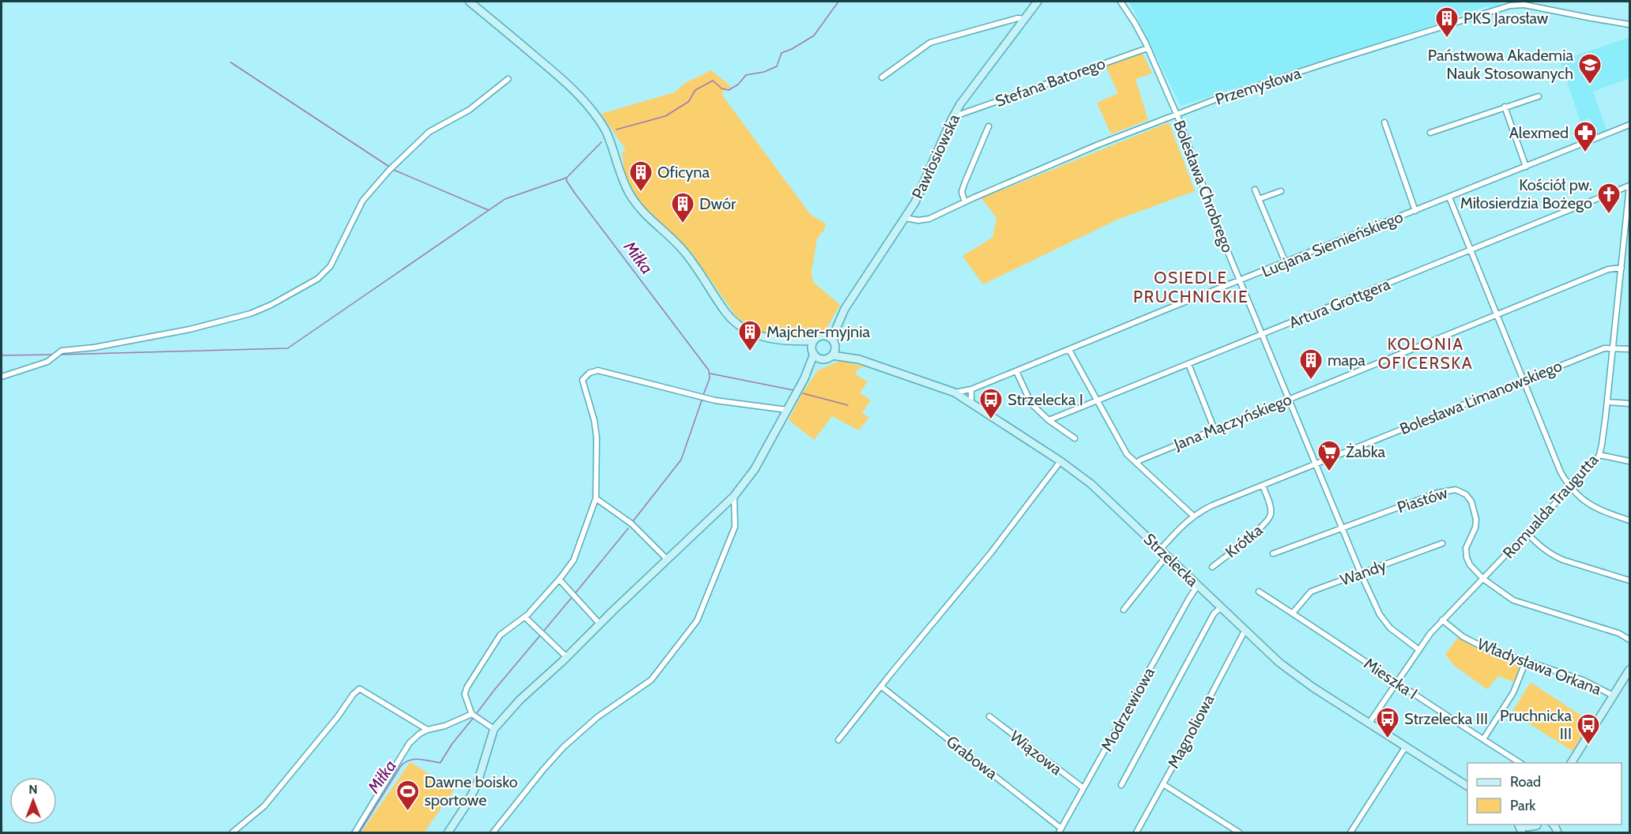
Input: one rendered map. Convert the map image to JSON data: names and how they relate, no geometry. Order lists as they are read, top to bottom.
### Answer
{
  "streets": {
    "street": [
      "Stefana Batorego",
      "Przemysłowa",
      "Pawłosiowska",
      "Bolesława Chrobrego",
      "Lucjana Siemieńskiego",
      "Artura Grottgera",
      "Bolesława Limanowskiego",
      "Jana Mączyńskiego",
      "Piastów",
      "Romualda Traugutta",
      "Krótka",
      "Strzelecka",
      "Wandy",
      "Władysława Orkana",
      "Mieszka I",
      "Modrzewiowa",
      "Magnoliowa",
      "Wiązowa",
      "Grabowa"
    ]
  },
  "crossings": [
    ["Stefana Batorego", "Pawłosiowska"],
    ["Stefana Batorego", "Bolesława Chrobrego"],
    ["Przemysłowa", "Pawłosiowska"],
    ["Przemysłowa", "Bolesława Chrobrego"],
    ["Pawłosiowska", "Strzelecka"],
    ["Bolesława Chrobrego", "Lucjana Siemieńskiego"],
    ["Bolesława Chrobrego", "Artura Grottgera"],
    ["Bolesława Chrobrego", "Bolesława Limanowskiego"],
    ["Bolesława Chrobrego", "Jana Mączyńskiego"],
    ["Bolesława Chrobrego", "Piastów"],
    ["Bolesława Chrobrego", "Romualda Traugutta"],
    ["Bolesława Chrobrego", "Wandy"],
    ["Lucjana Siemieńskiego", "Strzelecka"],
    ["Artura Grottgera", "Romualda Traugutta"],
    ["Bolesława Limanowskiego", "Romualda Traugutta"],
    ["Bolesława Limanowskiego", "Krótka"],
    ["Bolesława Limanowskiego", "Strzelecka"],
    ["Jana Mączyńskiego", "Romualda Traugutta"],
    ["Piastów", "Romualda Traugutta"],
    ["Romualda Traugutta", "Strzelecka"],
    ["Romualda Traugutta", "Władysława Orkana"],
    ["Romualda Traugutta", "Mieszka I"],
    ["Strzelecka", "Modrzewiowa"],
    ["Strzelecka", "Magnoliowa"],
    ["Wandy", "Mieszka I"],
    ["Modrzewiowa", "Wiązowa"],
    ["Modrzewiowa", "Grabowa"]
  ],
  "districts": ["OSIEDLE PRUCHNICKIE", "KOLONIA OFICERSKA"],
  "water": ["Miłka"],
  "places": {
    "building": [
      "PKS Jarosław",
      "Oficyna",
      "Dwór",
      "Majcher-myjnia",
      "mapa"
    ],
    "school or university": ["Państwowa Akademia Nauk Stosowanych"],
    "pharmacy": ["Alexmed"],
    "church": ["Kościół pw. Miłosierdzia Bożego"],
    "bus stop": ["Strzelecka I", "Strzelecka III", "Pruchnicka III"],
    "supermarket": ["Żabka"],
    "sports": ["Dawne boisko sportowe"]
  },
  "legend": ["Road", "Park"],
  "north": "top"
}
